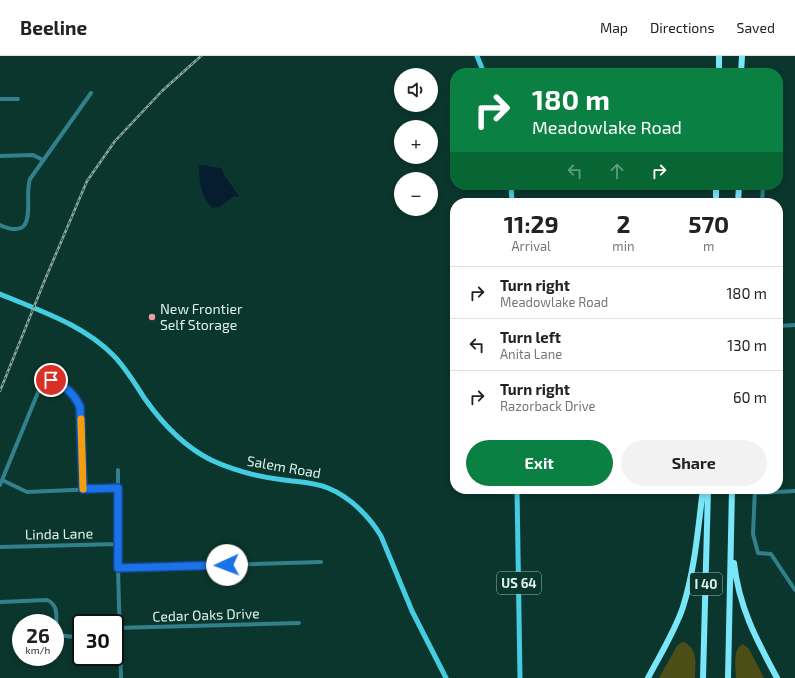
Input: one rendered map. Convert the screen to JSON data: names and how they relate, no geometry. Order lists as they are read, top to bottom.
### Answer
{
  "streets": {
    "highway": ["I 40"],
    "main road": ["Salem Road", "US 64"],
    "street": ["Linda Lane", "Cedar Oaks Drive"]
  },
  "places": ["New Frontier Self Storage"],
  "page": {
    "header": "Beeline",
    "nav": ["Map", "Directions", "Saved"],
    "map_buttons": ["+", "−"],
    "turn": ["180 m", "Meadowlake Road"],
    "eta": [
      "11:29",
      "Arrival",
      "2",
      "min",
      "570",
      "m"
    ],
    "list": [
      {
        "name": "Turn right",
        "note": "Meadowlake Road",
        "value": "180 m"
      },
      {
        "name": "Turn left",
        "note": "Anita Lane",
        "value": "130 m"
      },
      {
        "name": "Turn right",
        "note": "Razorback Drive",
        "value": "60 m"
      }
    ],
    "buttons": ["Exit", "Share"],
    "speed": "26 km/h",
    "limit": "30"
  }
}
